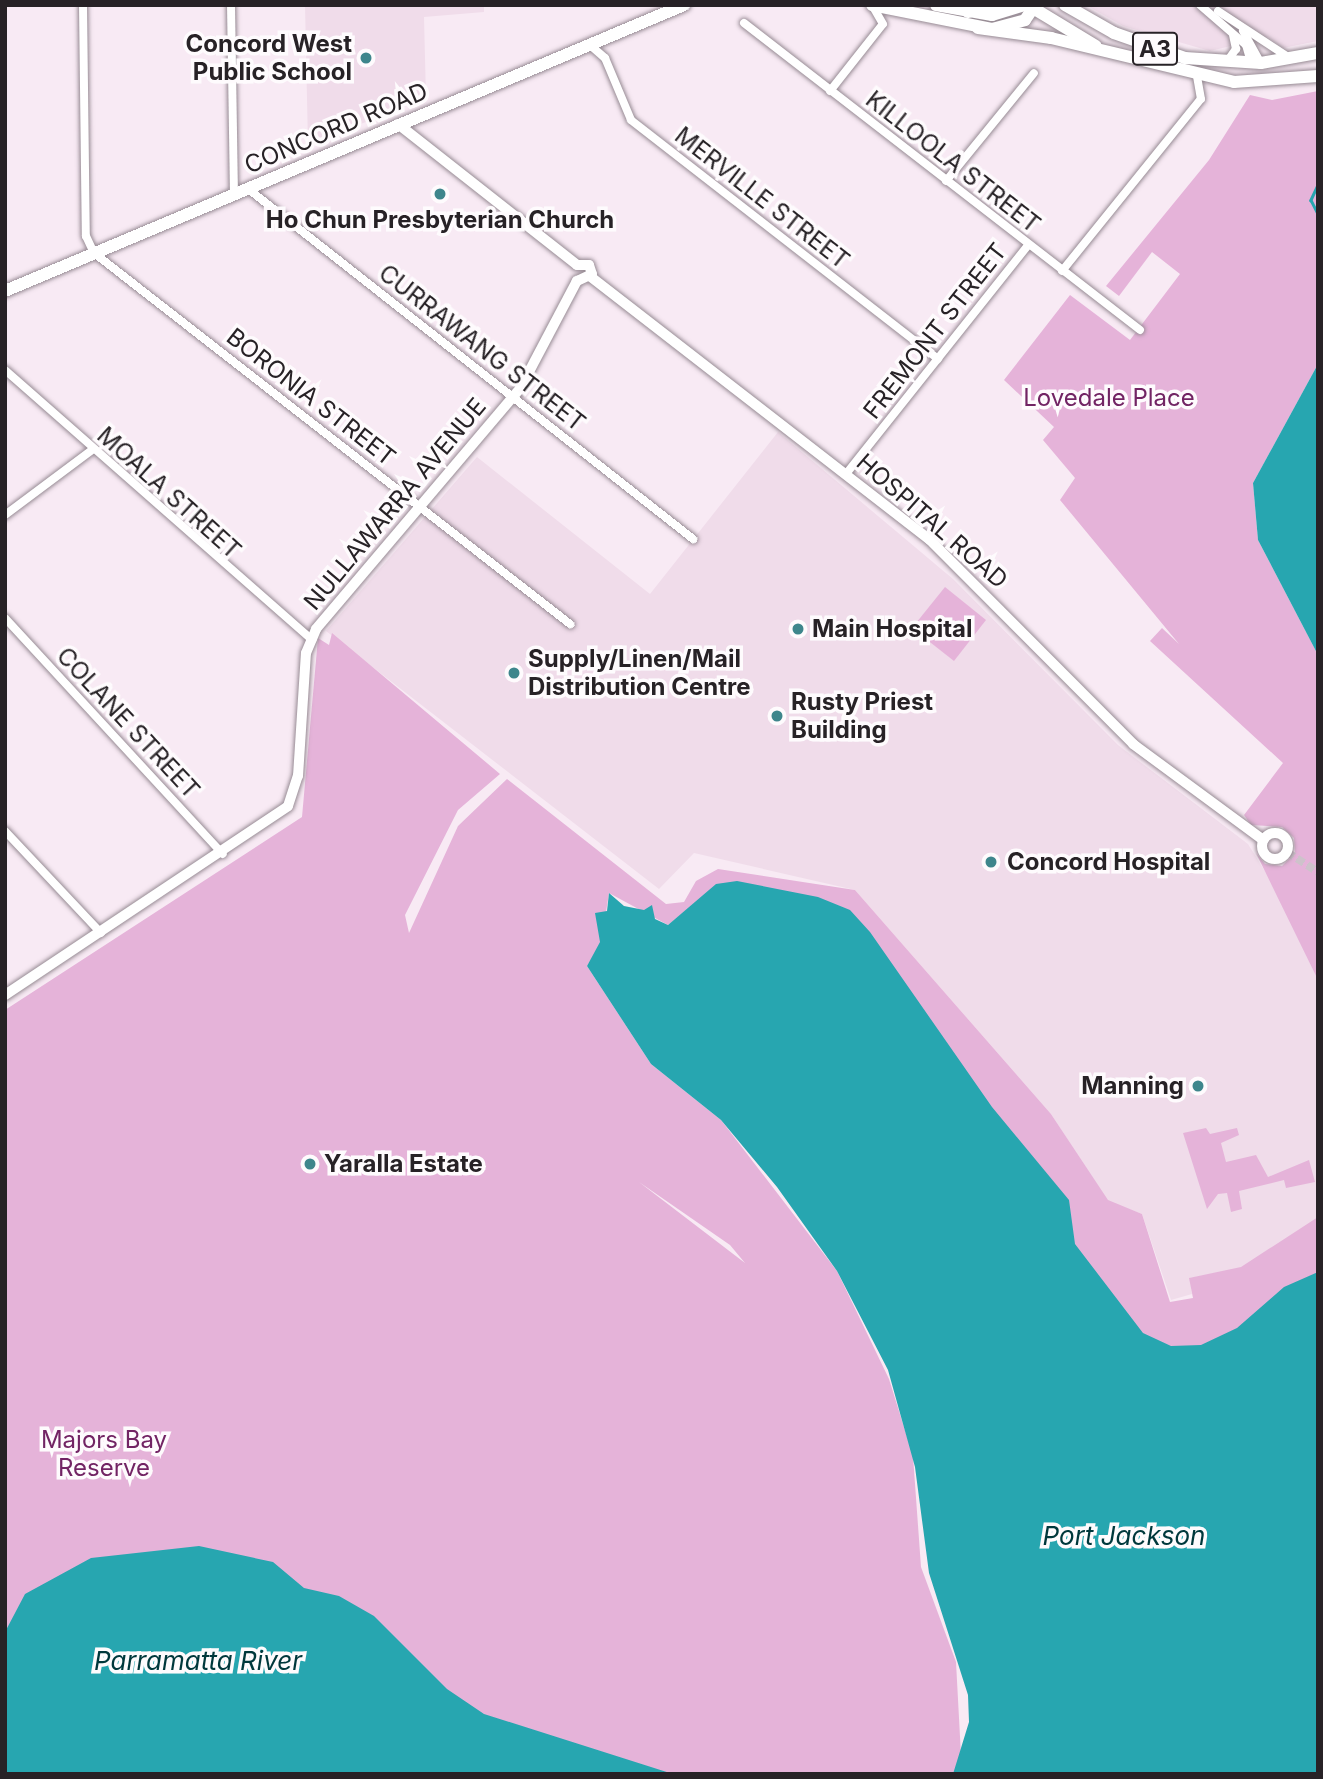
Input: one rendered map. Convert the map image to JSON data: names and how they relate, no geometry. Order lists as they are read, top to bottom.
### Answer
{
  "streets": {
    "main road": ["A3", "CONCORD ROAD", "NULLAWARRA AVENUE"],
    "street": [
      "KILLOOLA STREET",
      "MERVILLE STREET",
      "FREMONT STREET",
      "CURRAWANG STREET",
      "BORONIA STREET",
      "MOALA STREET",
      "HOSPITAL ROAD",
      "COLANE STREET"
    ]
  },
  "crossings": [
    ["CONCORD ROAD", "MERVILLE STREET"],
    ["CONCORD ROAD", "CURRAWANG STREET"],
    ["CONCORD ROAD", "BORONIA STREET"],
    ["KILLOOLA STREET", "FREMONT STREET"],
    ["MERVILLE STREET", "FREMONT STREET"],
    ["FREMONT STREET", "HOSPITAL ROAD"],
    ["CURRAWANG STREET", "NULLAWARRA AVENUE"],
    ["BORONIA STREET", "NULLAWARRA AVENUE"],
    ["MOALA STREET", "NULLAWARRA AVENUE"],
    ["NULLAWARRA AVENUE", "COLANE STREET"]
  ],
  "water": ["Port Jackson", "Parramatta River"],
  "parks": ["Lovedale Place", "Majors Bay Reserve"],
  "places": [
    "Concord West Public School",
    "Ho Chun Presbyterian Church",
    "Main Hospital",
    "Supply/Linen/Mail Distribution Centre",
    "Rusty Priest Building",
    "Concord Hospital",
    "Manning",
    "Yaralla Estate"
  ]
}
